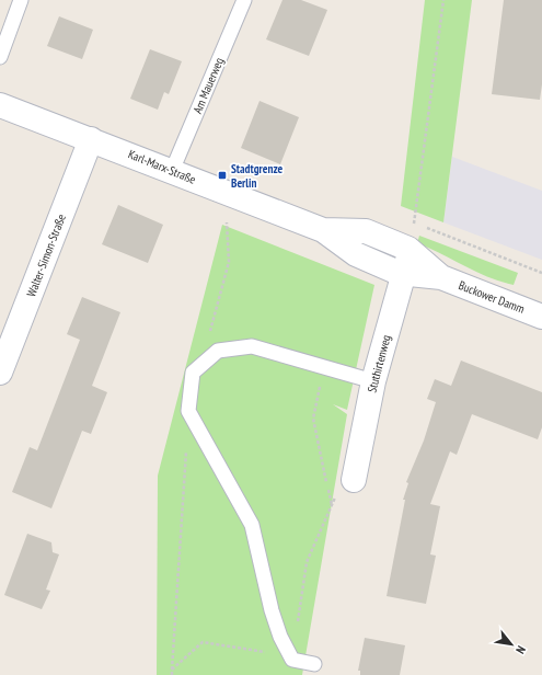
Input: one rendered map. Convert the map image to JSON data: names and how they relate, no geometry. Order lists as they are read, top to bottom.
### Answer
{
  "streets": {
    "main road": [
      "Karl-Marx-Straße",
      "Walter-Simon-Straße",
      "Buckower Damm",
      "Stuthirtenweg"
    ],
    "lane": ["Am Mauerweg"]
  },
  "crossings": [
    ["Am Mauerweg", "Karl-Marx-Straße"],
    ["Karl-Marx-Straße", "Walter-Simon-Straße"],
    ["Karl-Marx-Straße", "Buckower Damm"],
    ["Buckower Damm", "Stuthirtenweg"]
  ],
  "places": {
    "transit": ["Stadtgrenze Berlin"]
  },
  "north": "bottom right"
}
